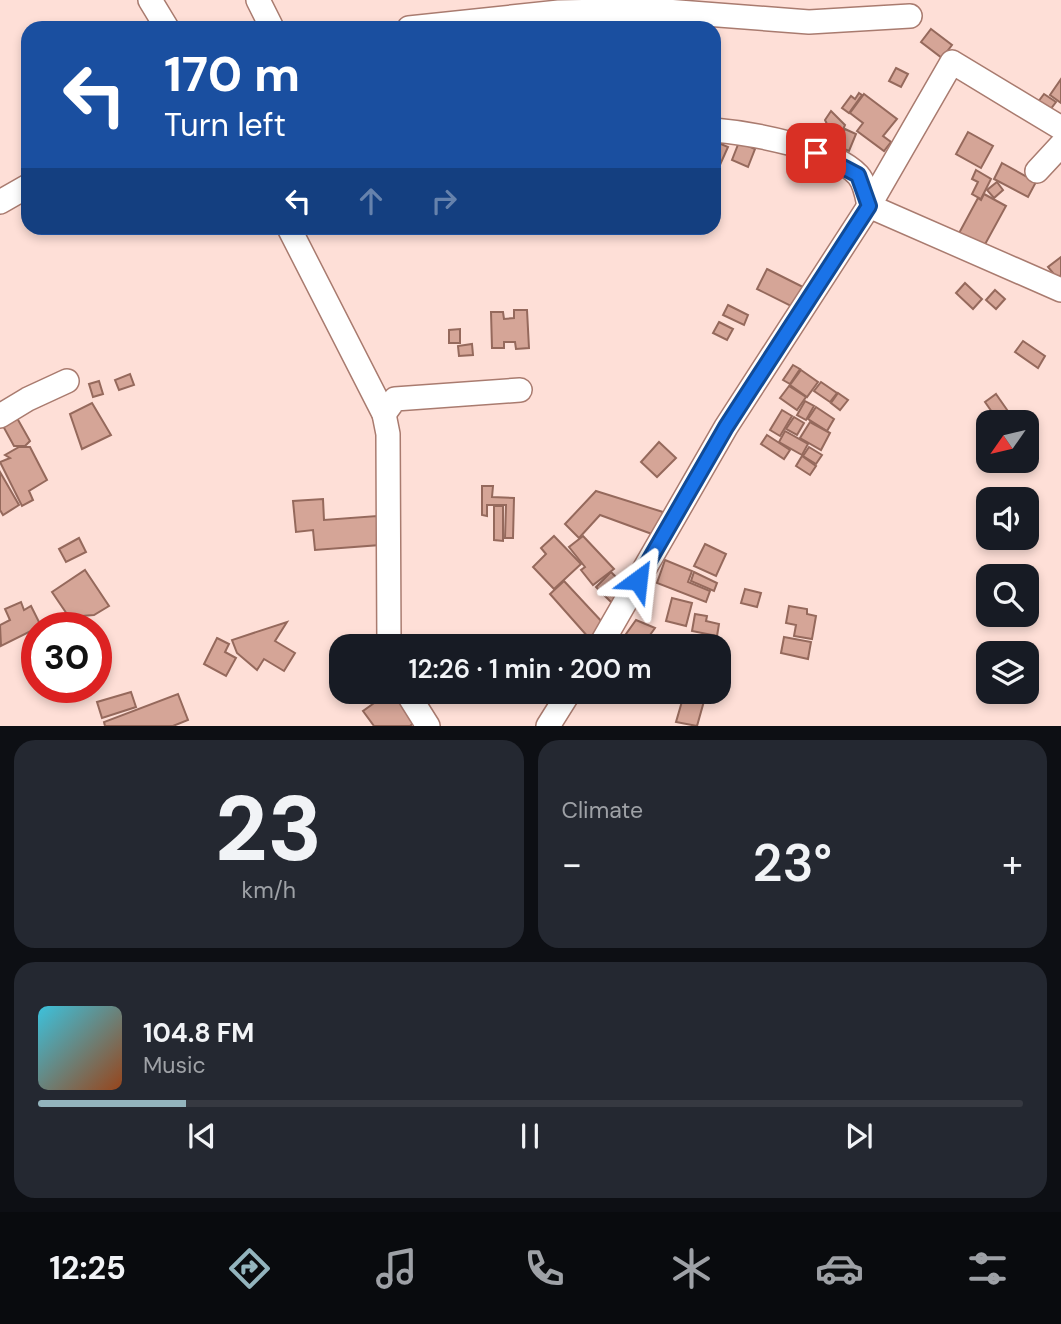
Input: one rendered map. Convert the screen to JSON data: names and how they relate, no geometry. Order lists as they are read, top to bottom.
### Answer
{
  "north": "bottom left",
  "page": {
    "turn": ["170 m", "Turn left"],
    "limit": "30",
    "trip": "12:26 · 1 min · 200 m",
    "tile": [
      ["23", "km/h"],
      "Climate"
    ],
    "heat": ["−", "23°", "+"],
    "song": ["104.8 FM", "Music"],
    "tabs": "12:25"
  }
}
